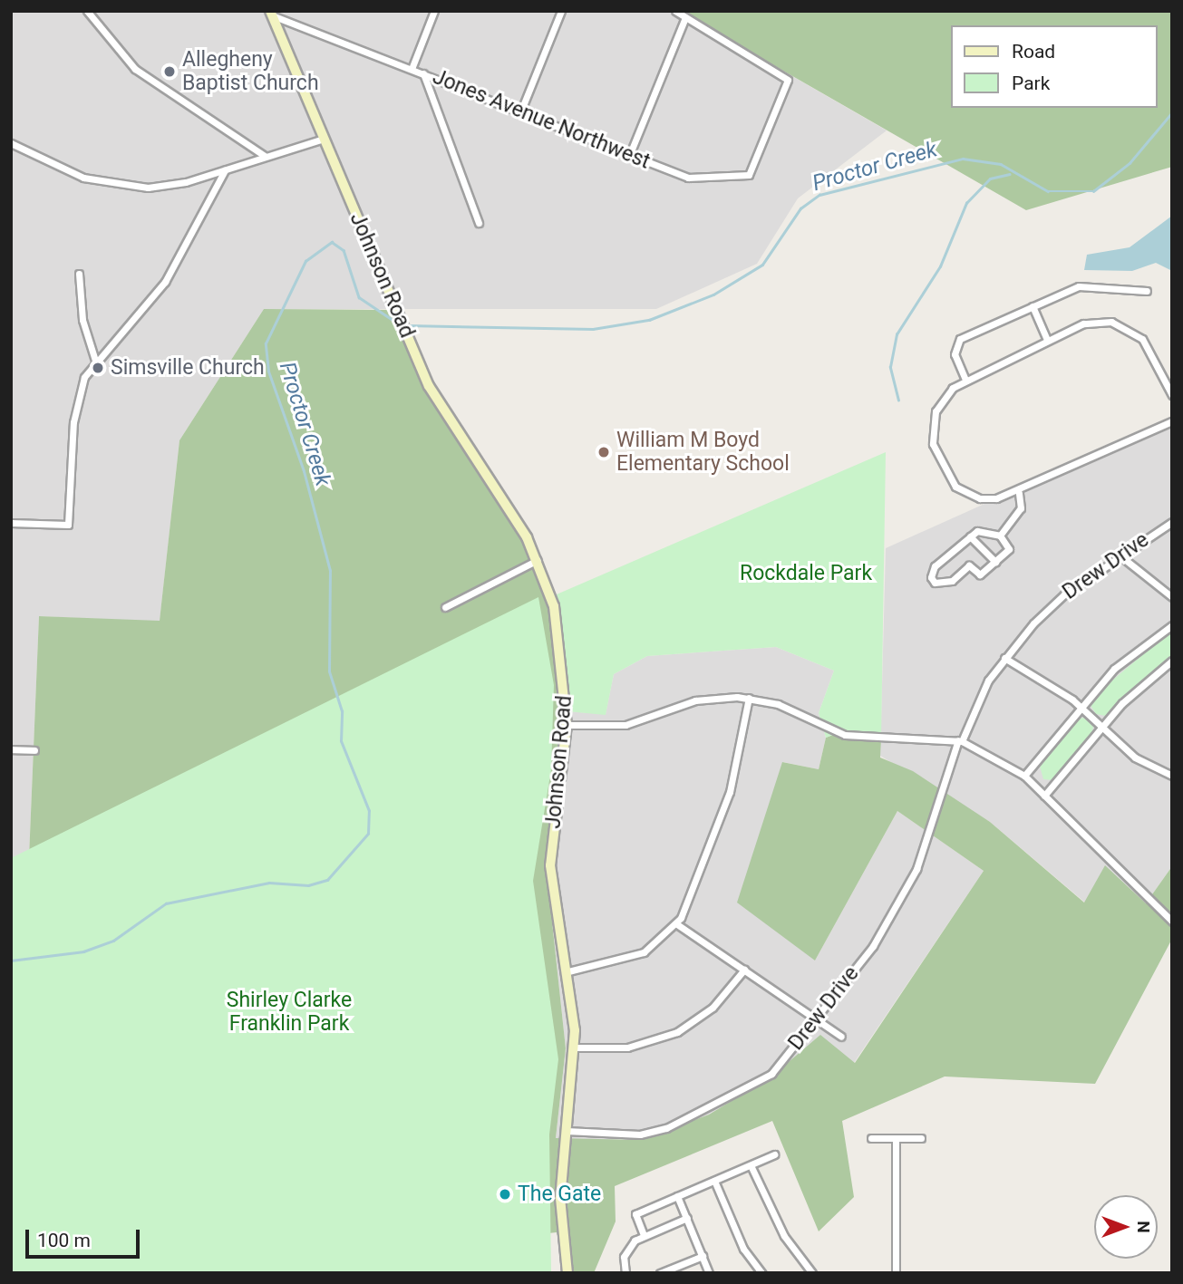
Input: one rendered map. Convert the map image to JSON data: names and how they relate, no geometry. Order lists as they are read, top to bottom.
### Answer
{
  "streets": {
    "street": ["Jones Avenue Northwest", "Johnson Road", "Drew Drive"]
  },
  "crossings": [
    ["Jones Avenue Northwest", "Johnson Road"],
    ["Johnson Road", "Drew Drive"]
  ],
  "water": ["Proctor Creek"],
  "parks": ["Rockdale Park", "Shirley Clarke Franklin Park"],
  "places": [
    "Allegheny Baptist Church",
    "Simsville Church",
    "William M Boyd Elementary School",
    "The Gate"
  ],
  "legend": ["Road", "Park"],
  "scale_bar": "100 m",
  "north": "right"
}
